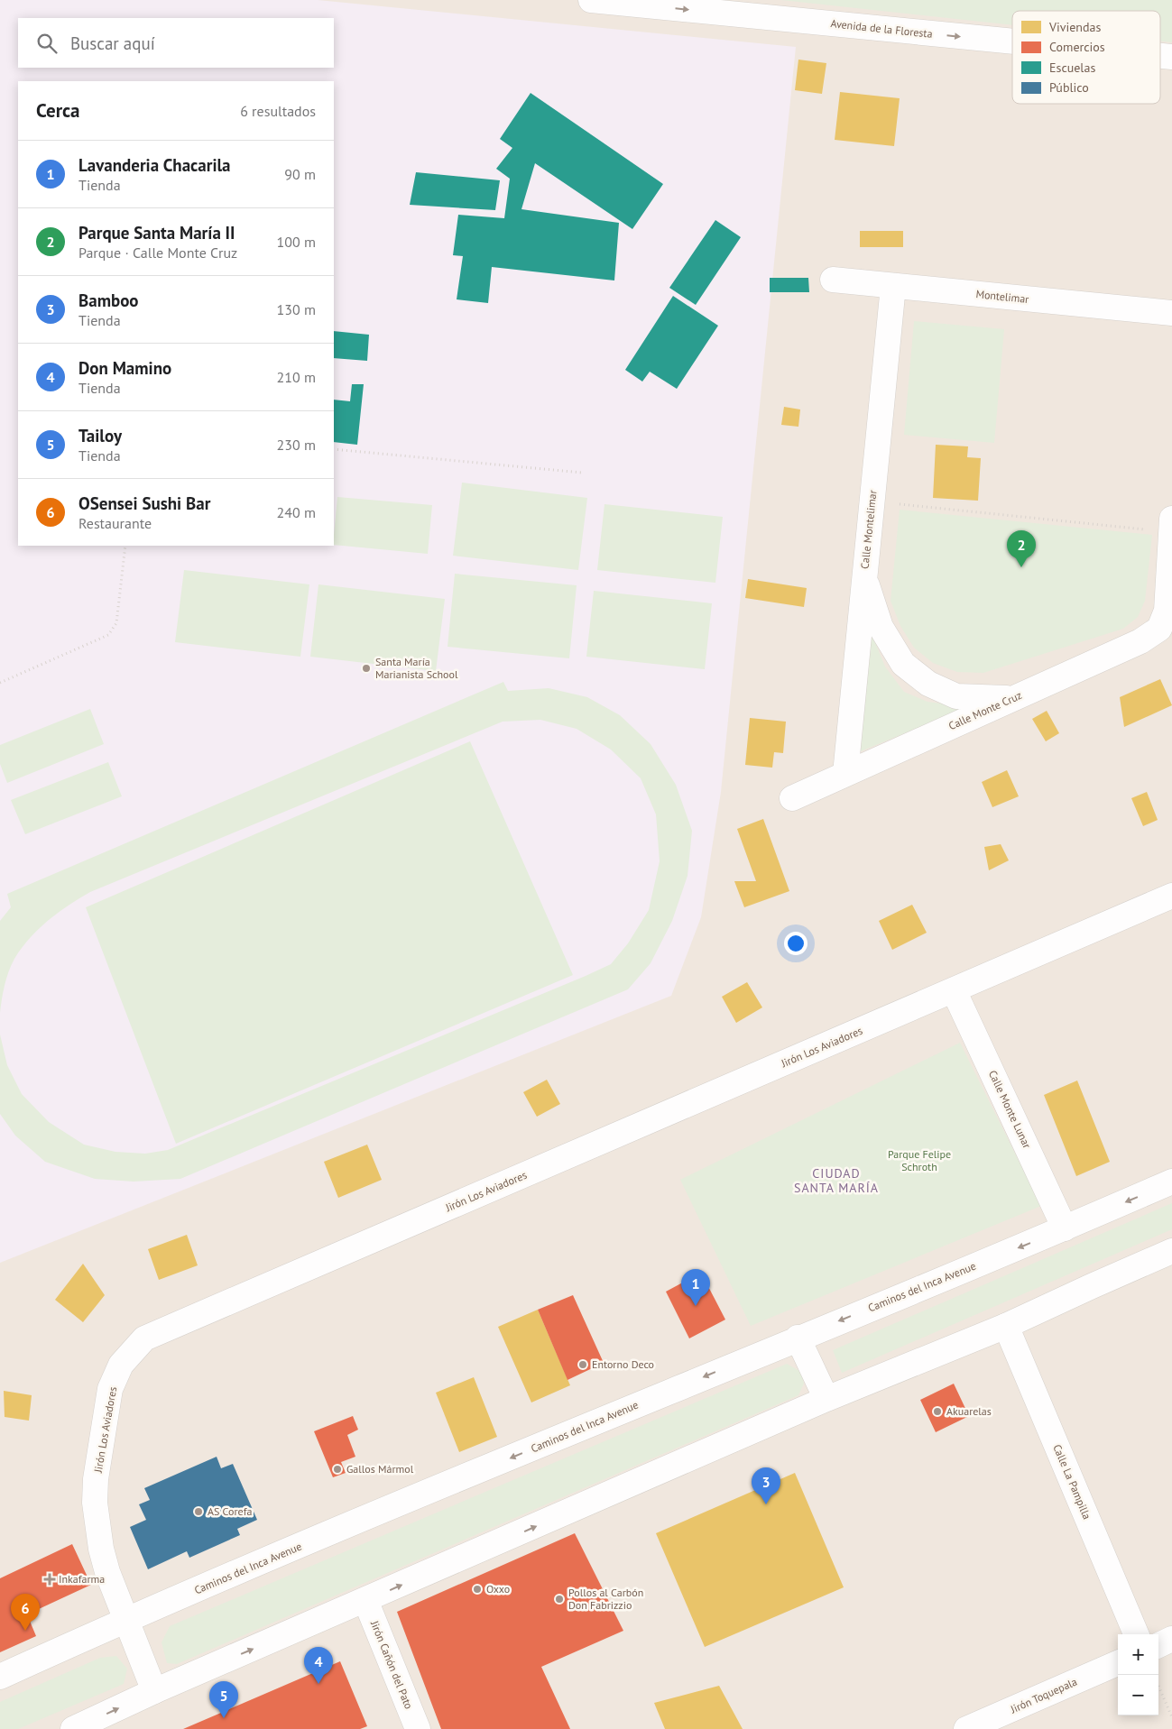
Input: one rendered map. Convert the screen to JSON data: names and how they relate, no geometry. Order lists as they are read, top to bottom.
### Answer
{
  "streets": {
    "street": [
      "Avenida de la Floresta",
      "Montelimar",
      "Calle Montelimar",
      "Calle Monte Cruz",
      "Jirón Los Aviadores",
      "Calle Monte Lunar",
      "Caminos del Inca Avenue",
      "Calle La Pampilla",
      "Jirón Cañón del Pato",
      "Jirón Toquepala"
    ]
  },
  "crossings": [
    ["Montelimar", "Calle Montelimar"],
    ["Calle Montelimar", "Calle Monte Cruz"],
    ["Jirón Los Aviadores", "Calle Monte Lunar"],
    ["Jirón Los Aviadores", "Caminos del Inca Avenue"],
    ["Calle Monte Lunar", "Caminos del Inca Avenue"]
  ],
  "one_way": ["Avenida de la Floresta"],
  "districts": ["CIUDAD SANTA MARÍA"],
  "parks": ["Parque Felipe Schroth"],
  "places": {
    "other": [
      "Santa María Marianista School",
      "Entorno Deco",
      "Akuarelas",
      "Gallos Mármol",
      "AS Corefa",
      "Oxxo",
      "Pollos al Carbón Don Fabrizzio"
    ],
    "health": ["Inkafarma"]
  },
  "legend": [
    "Viviendas",
    "Comercios",
    "Escuelas",
    "Público"
  ],
  "page": {
    "search": "Buscar aquí",
    "heading": ["Cerca", "6 resultados"],
    "list": [
      {
        "mark": "1",
        "name": "Lavanderia Chacarila",
        "note": "Tienda",
        "value": "90 m"
      },
      {
        "mark": "2",
        "name": "Parque Santa María II",
        "note": "Parque · Calle Monte Cruz",
        "value": "100 m"
      },
      {
        "mark": "3",
        "name": "Bamboo",
        "note": "Tienda",
        "value": "130 m"
      },
      {
        "mark": "4",
        "name": "Don Mamino",
        "note": "Tienda",
        "value": "210 m"
      },
      {
        "mark": "5",
        "name": "Tailoy",
        "note": "Tienda",
        "value": "230 m"
      },
      {
        "mark": "6",
        "name": "OSensei Sushi Bar",
        "note": "Restaurante",
        "value": "240 m"
      }
    ],
    "pins": [
      "2",
      "1",
      "3",
      "6",
      "4",
      "5"
    ],
    "map_buttons": ["+", "−"]
  }
}
